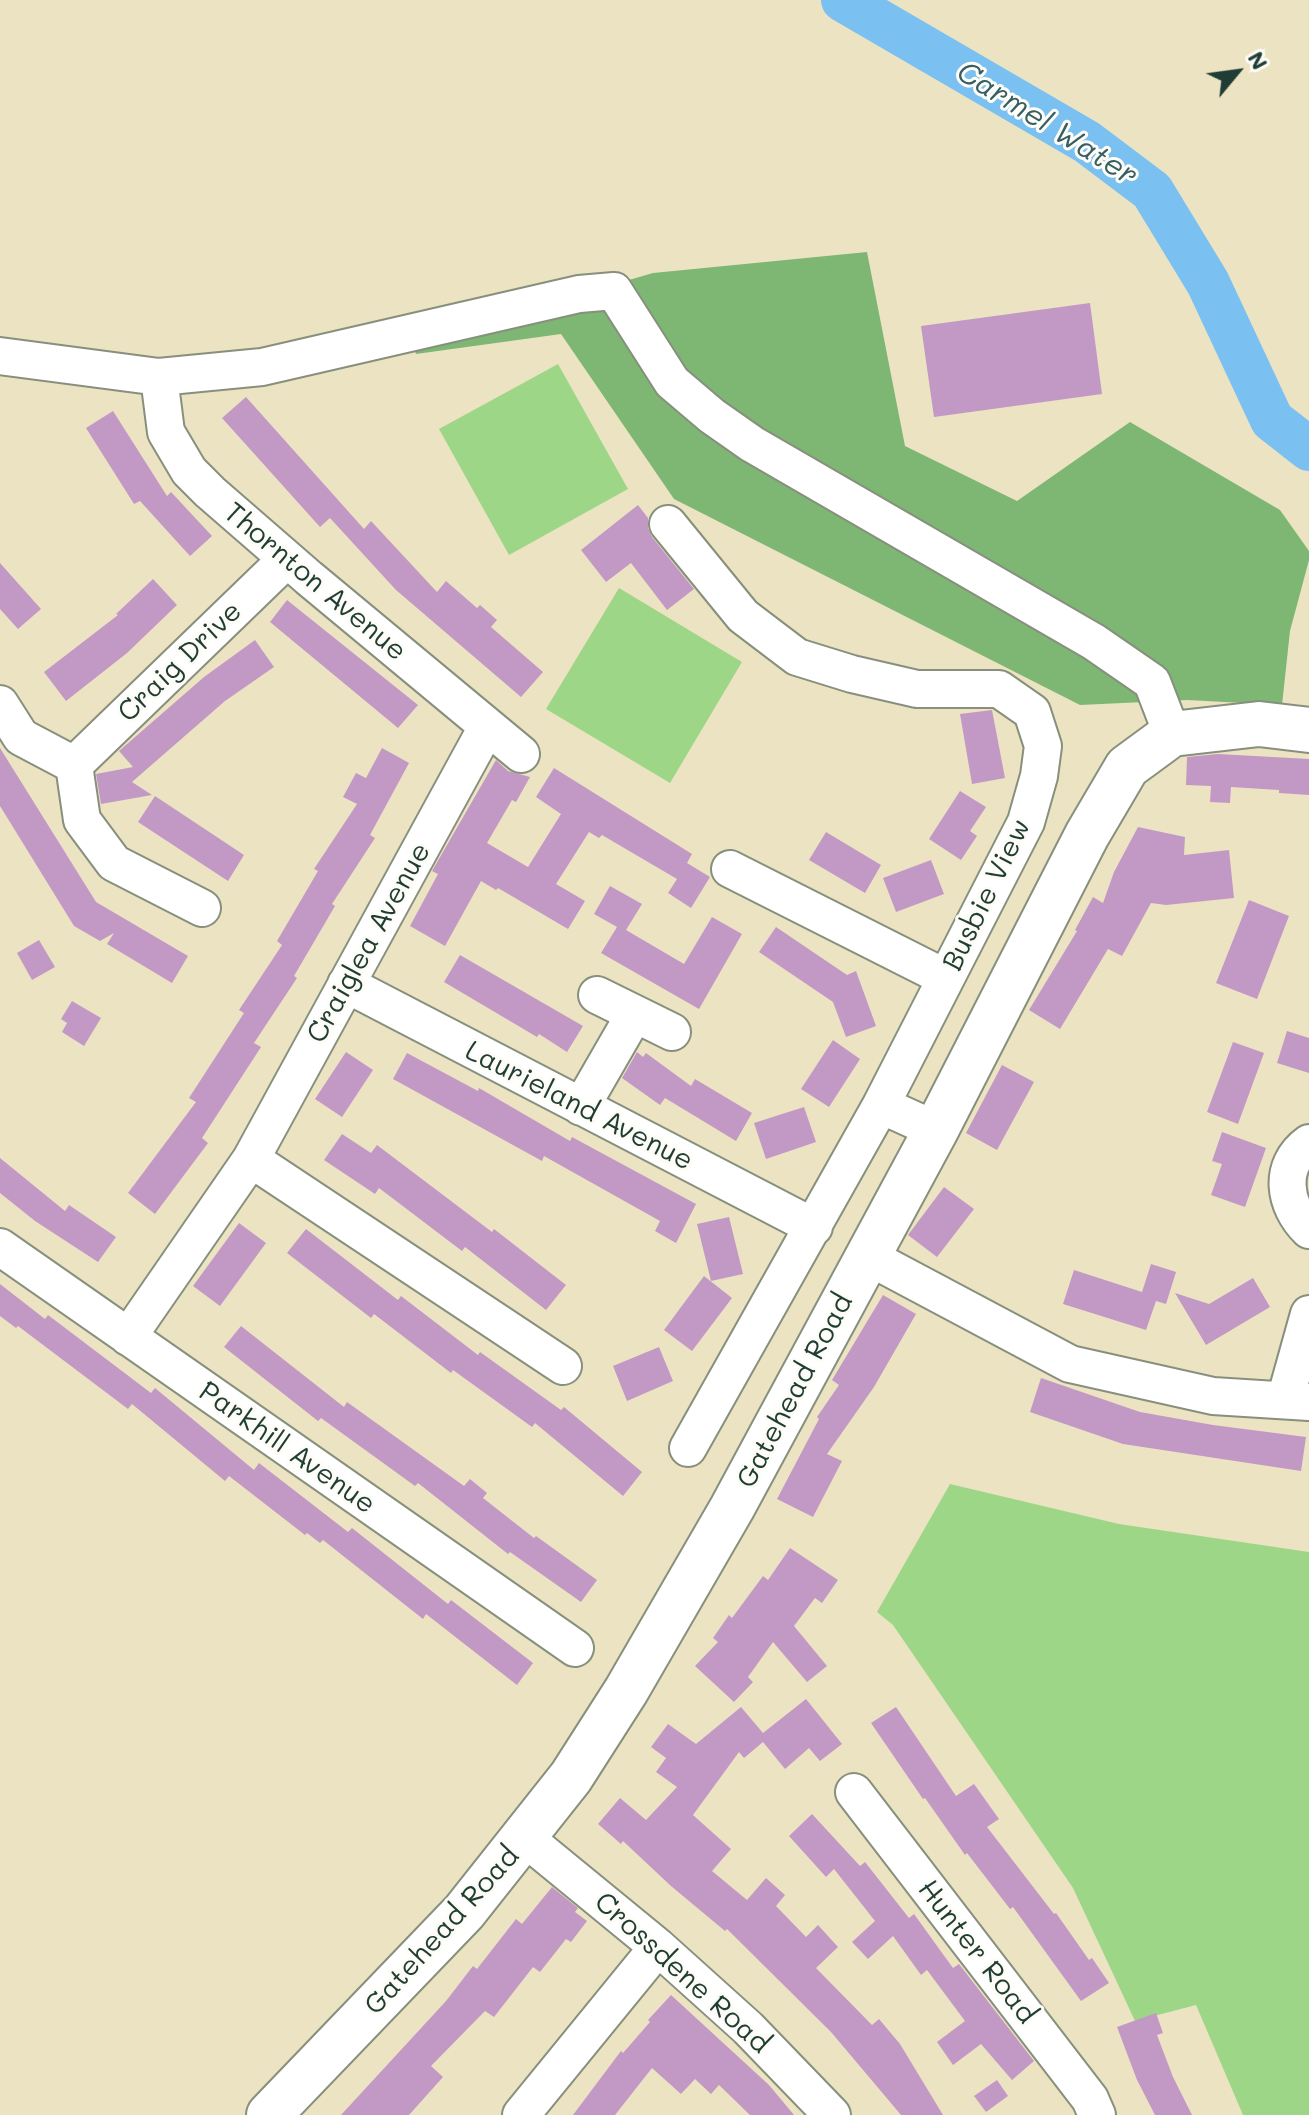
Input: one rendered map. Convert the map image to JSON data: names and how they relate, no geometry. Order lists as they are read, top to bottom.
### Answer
{
  "streets": {
    "main road": ["Gatehead Road"],
    "street": [
      "Thornton Avenue",
      "Craig Drive",
      "Busbie View",
      "Craiglea Avenue",
      "Laurieland Avenue",
      "Parkhill Avenue",
      "Hunter Road",
      "Crossdene Road"
    ]
  },
  "crossings": [
    ["Thornton Avenue", "Craig Drive"],
    ["Thornton Avenue", "Craiglea Avenue"],
    ["Busbie View", "Laurieland Avenue"],
    ["Craiglea Avenue", "Laurieland Avenue"],
    ["Craiglea Avenue", "Parkhill Avenue"],
    ["Gatehead Road", "Crossdene Road"]
  ],
  "water": ["Carmel Water"],
  "north": "top right"
}
